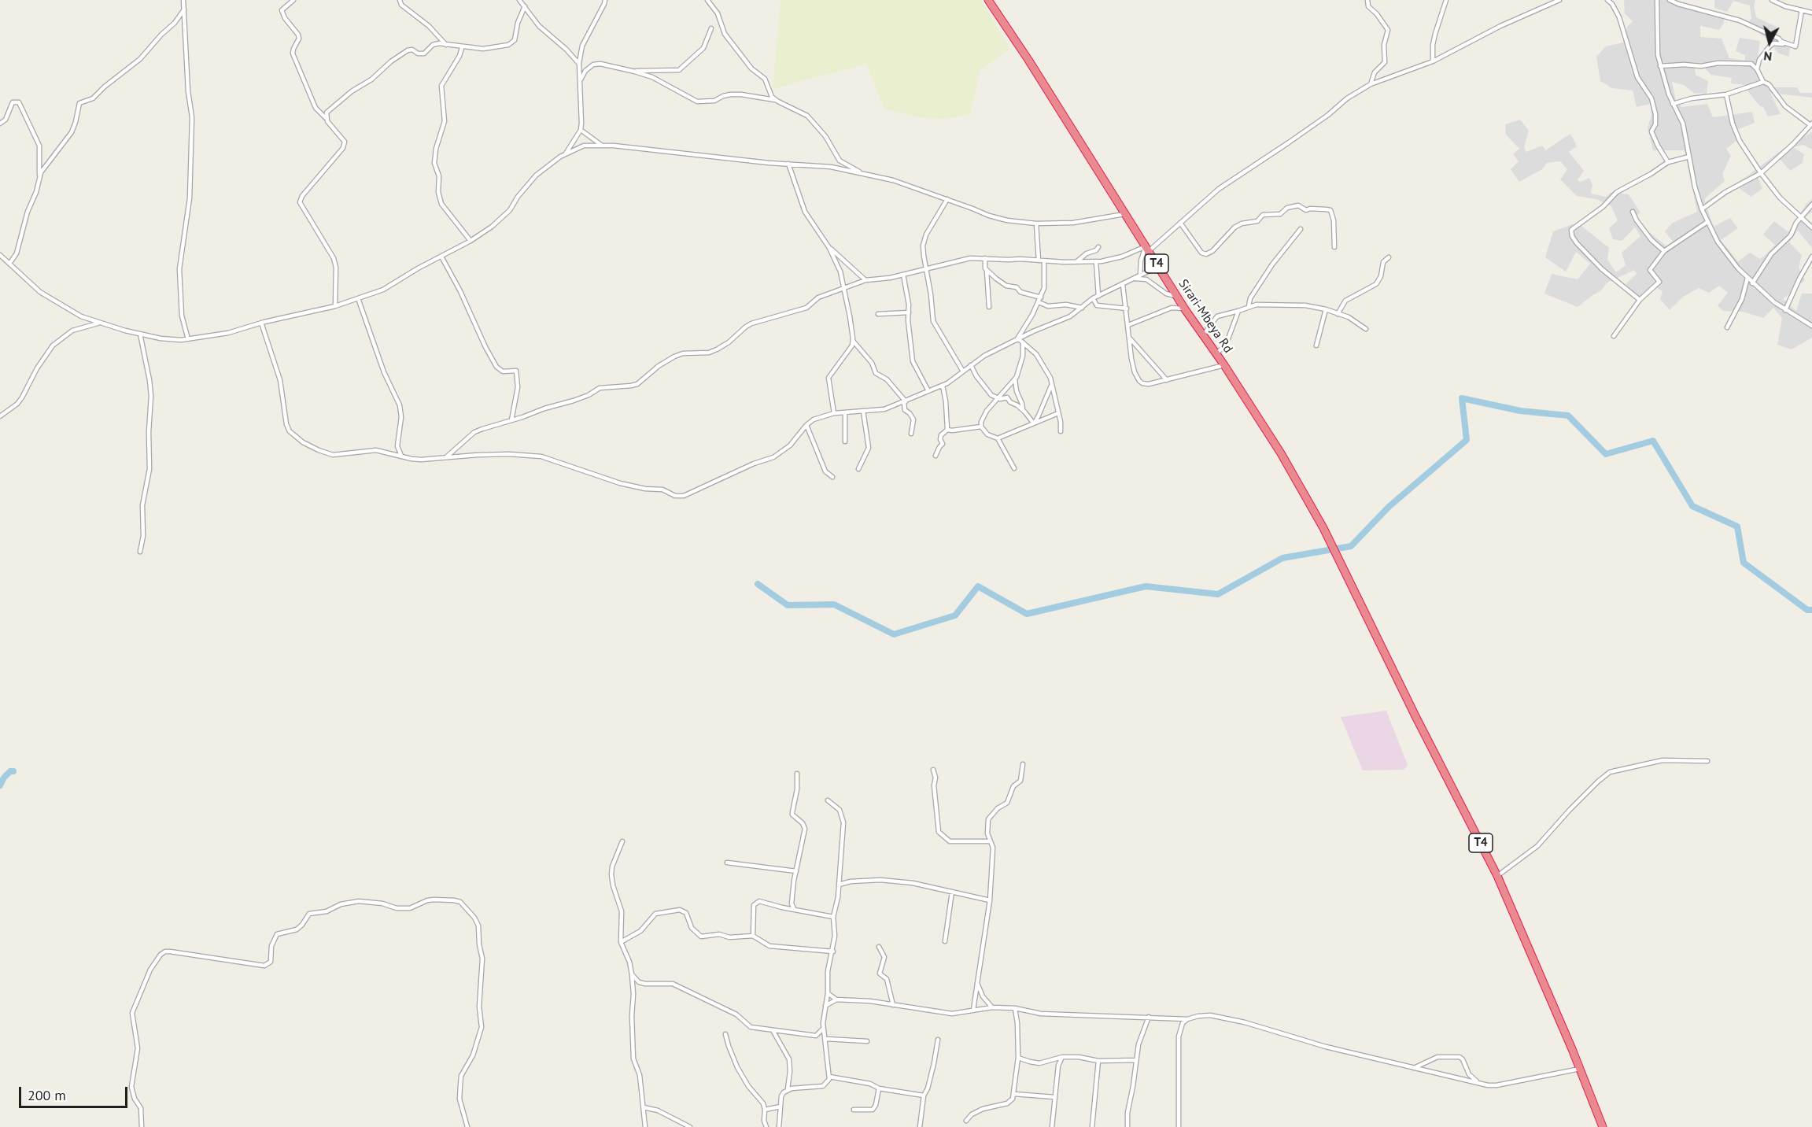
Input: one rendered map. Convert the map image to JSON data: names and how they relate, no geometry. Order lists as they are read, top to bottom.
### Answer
{
  "streets": {
    "highway": ["T4", "Sirari-Mbeya Rd"]
  },
  "crossings": [
    ["T4", "Sirari-Mbeya Rd"]
  ],
  "scale_bar": "200 m",
  "north": "bottom"
}
